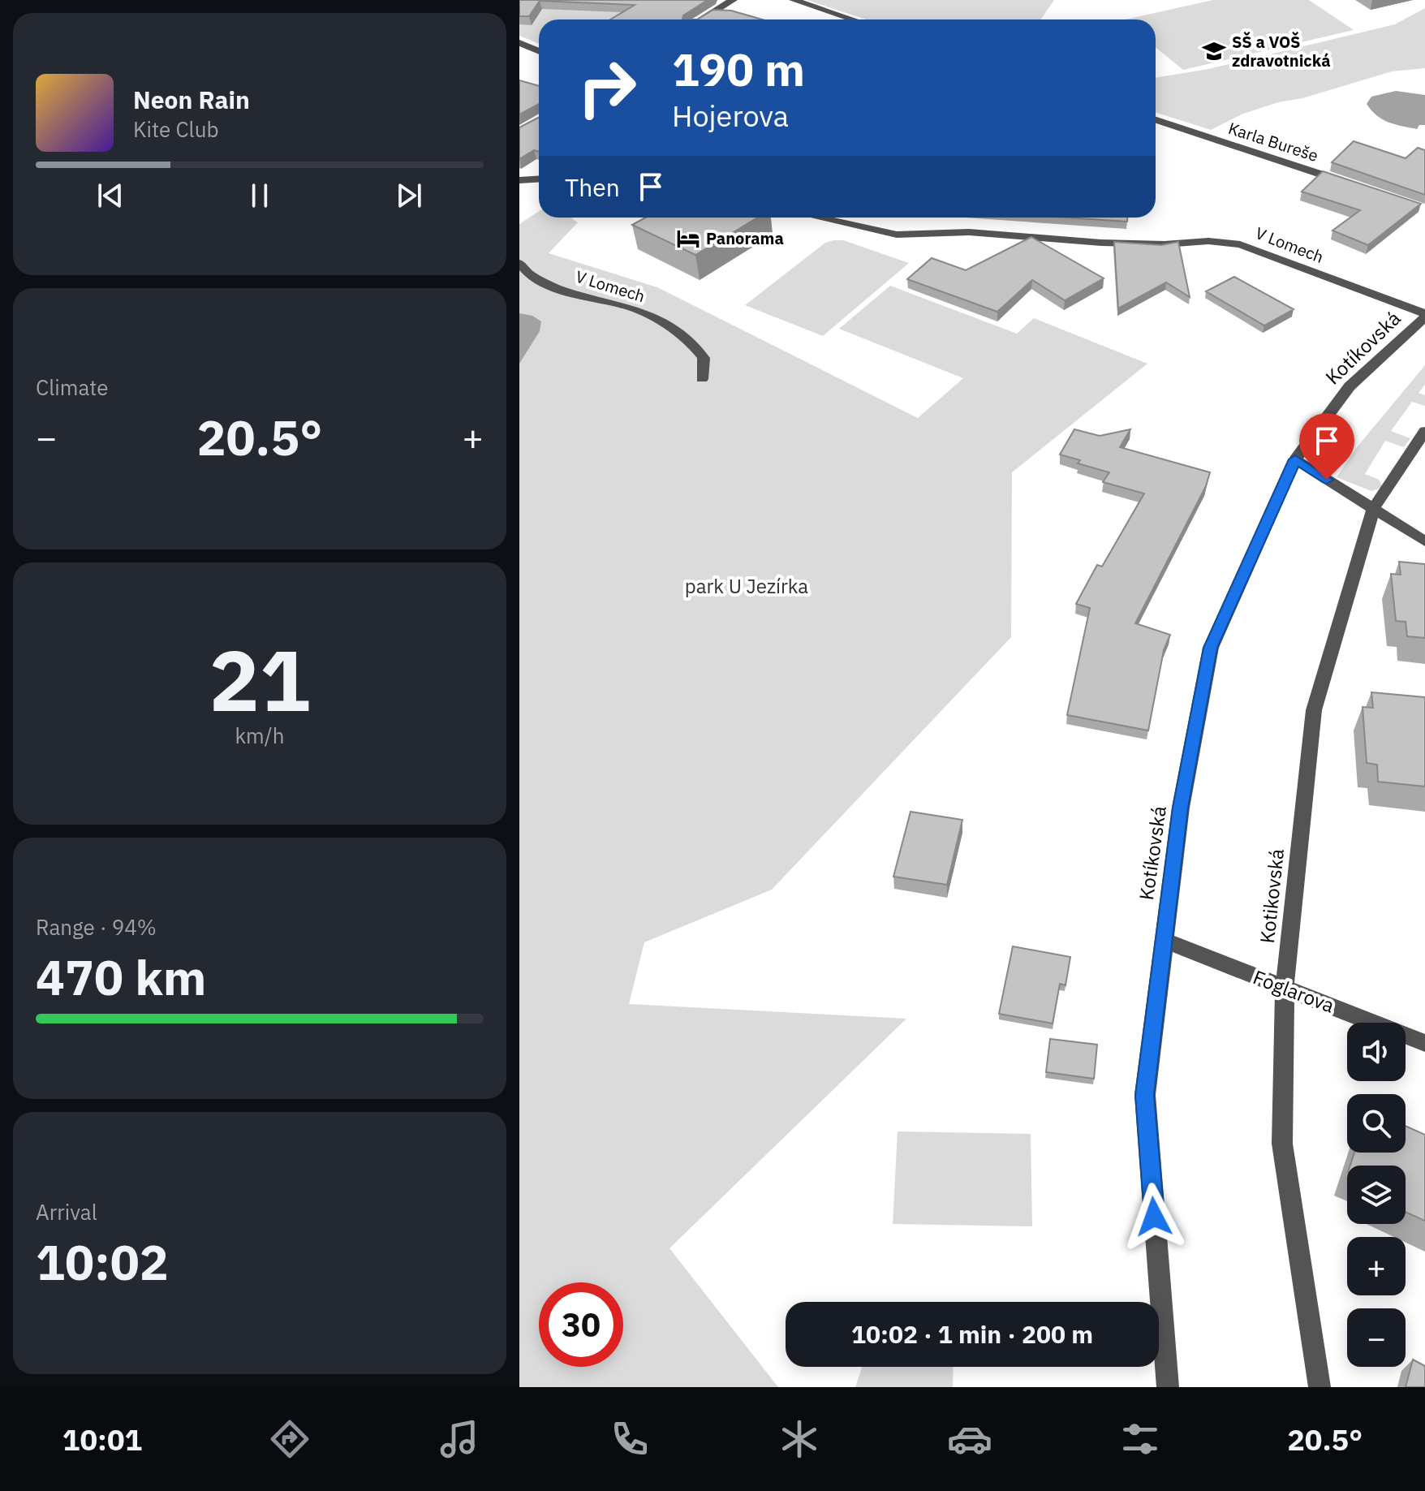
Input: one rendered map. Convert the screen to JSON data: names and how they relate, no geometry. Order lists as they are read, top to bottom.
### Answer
{
  "streets": {
    "street": [
      "Karla Bureše",
      "V Lomech",
      "Kotíkovská",
      "Kotikovská",
      "Foglarova"
    ]
  },
  "crossings": [
    ["V Lomech", "Kotíkovská"],
    ["Kotíkovská", "Foglarova"],
    ["Kotikovská", "Foglarova"]
  ],
  "parks": ["park U Jezírka"],
  "places": {
    "school or university": ["SŠ a VOŠ zdravotnická"],
    "hotel": ["Panorama"]
  },
  "page": {
    "turn": ["190 m", "Hojerova"],
    "song": ["Neon Rain", "Kite Club"],
    "then": "Then",
    "tile": [
      "Climate",
      ["21", "km/h"],
      ["Range · 94%", "470 km"],
      ["Arrival", "10:02"]
    ],
    "heat": ["−", "20.5°", "+"],
    "map_buttons": ["+", "−"],
    "limit": "30",
    "trip": "10:02 · 1 min · 200 m",
    "tabs": ["10:01", "20.5°"]
  }
}
